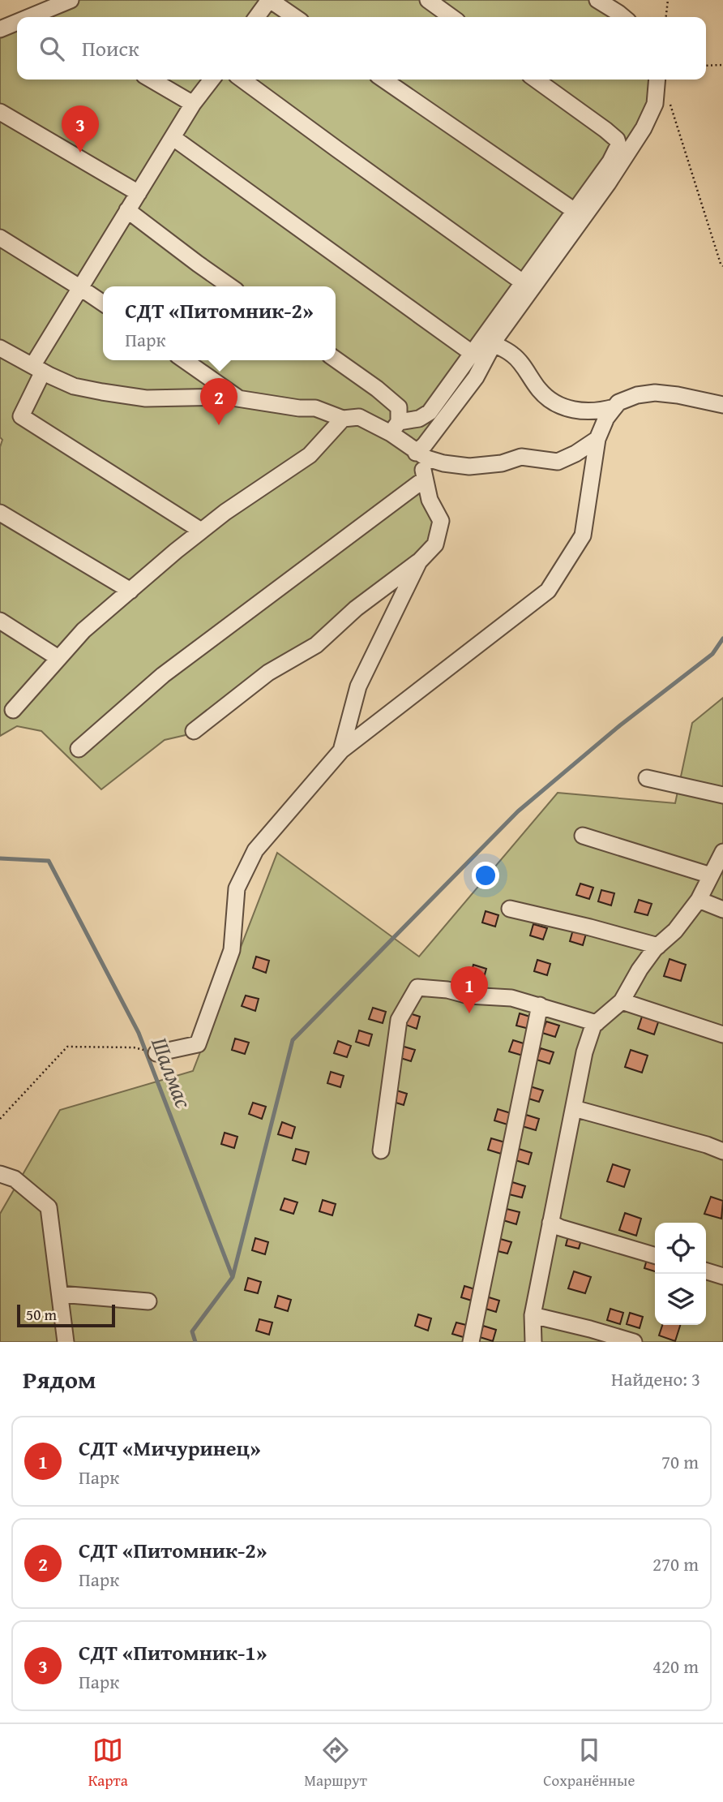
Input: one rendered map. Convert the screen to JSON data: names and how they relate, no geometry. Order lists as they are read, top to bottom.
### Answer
{
  "water": ["Шалмас"],
  "scale_bar": "50 m",
  "page": {
    "search": "Поиск",
    "pins": ["3", "2", "1"],
    "popup": ["СДТ «Питомник-2»", "Парк"],
    "scale": "50 m",
    "heading": ["Рядом", "Найдено: 3"],
    "list": [
      {
        "mark": "1",
        "name": "СДТ «Мичуринец»",
        "note": "Парк",
        "value": "70 m"
      },
      {
        "mark": "2",
        "name": "СДТ «Питомник-2»",
        "note": "Парк",
        "value": "270 m"
      },
      {
        "mark": "3",
        "name": "СДТ «Питомник-1»",
        "note": "Парк",
        "value": "420 m"
      }
    ],
    "nav": ["Карта", "Маршрут", "Сохранённые"]
  }
}
